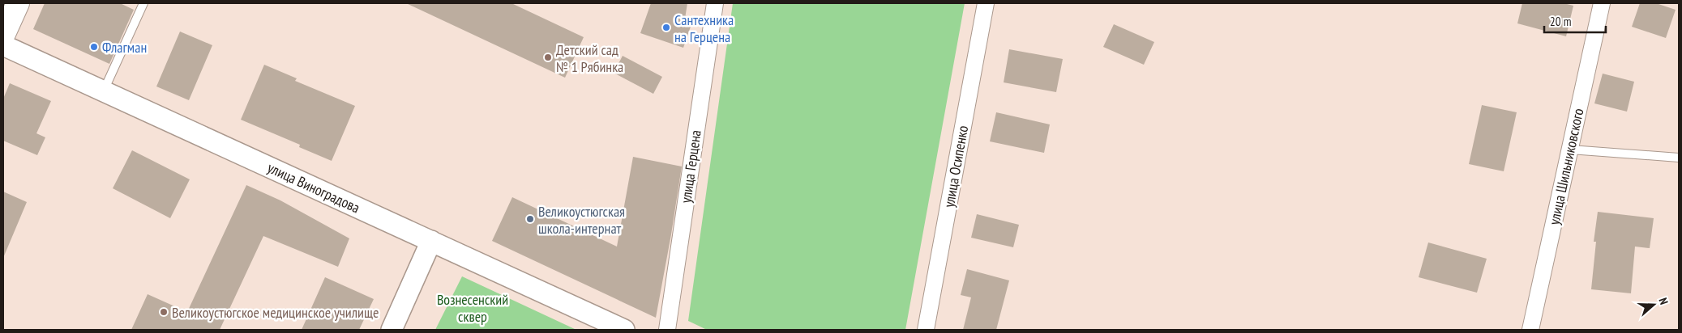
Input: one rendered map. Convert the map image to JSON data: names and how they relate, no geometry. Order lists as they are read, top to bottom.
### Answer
{
  "streets": {
    "street": [
      "улица Герцена",
      "улица Осипенко",
      "улица Шильниковского",
      "улица Виноградова"
    ]
  },
  "parks": ["Вознесенский сквер"],
  "places": [
    "Сантехника на Герцена",
    "Флагман",
    "Детский сад № 1 Рябинка",
    "Великоустюгская школа-интернат",
    "Великоустюгское медицинское училище"
  ],
  "scale_bar": "20 m",
  "north": "right"
}
